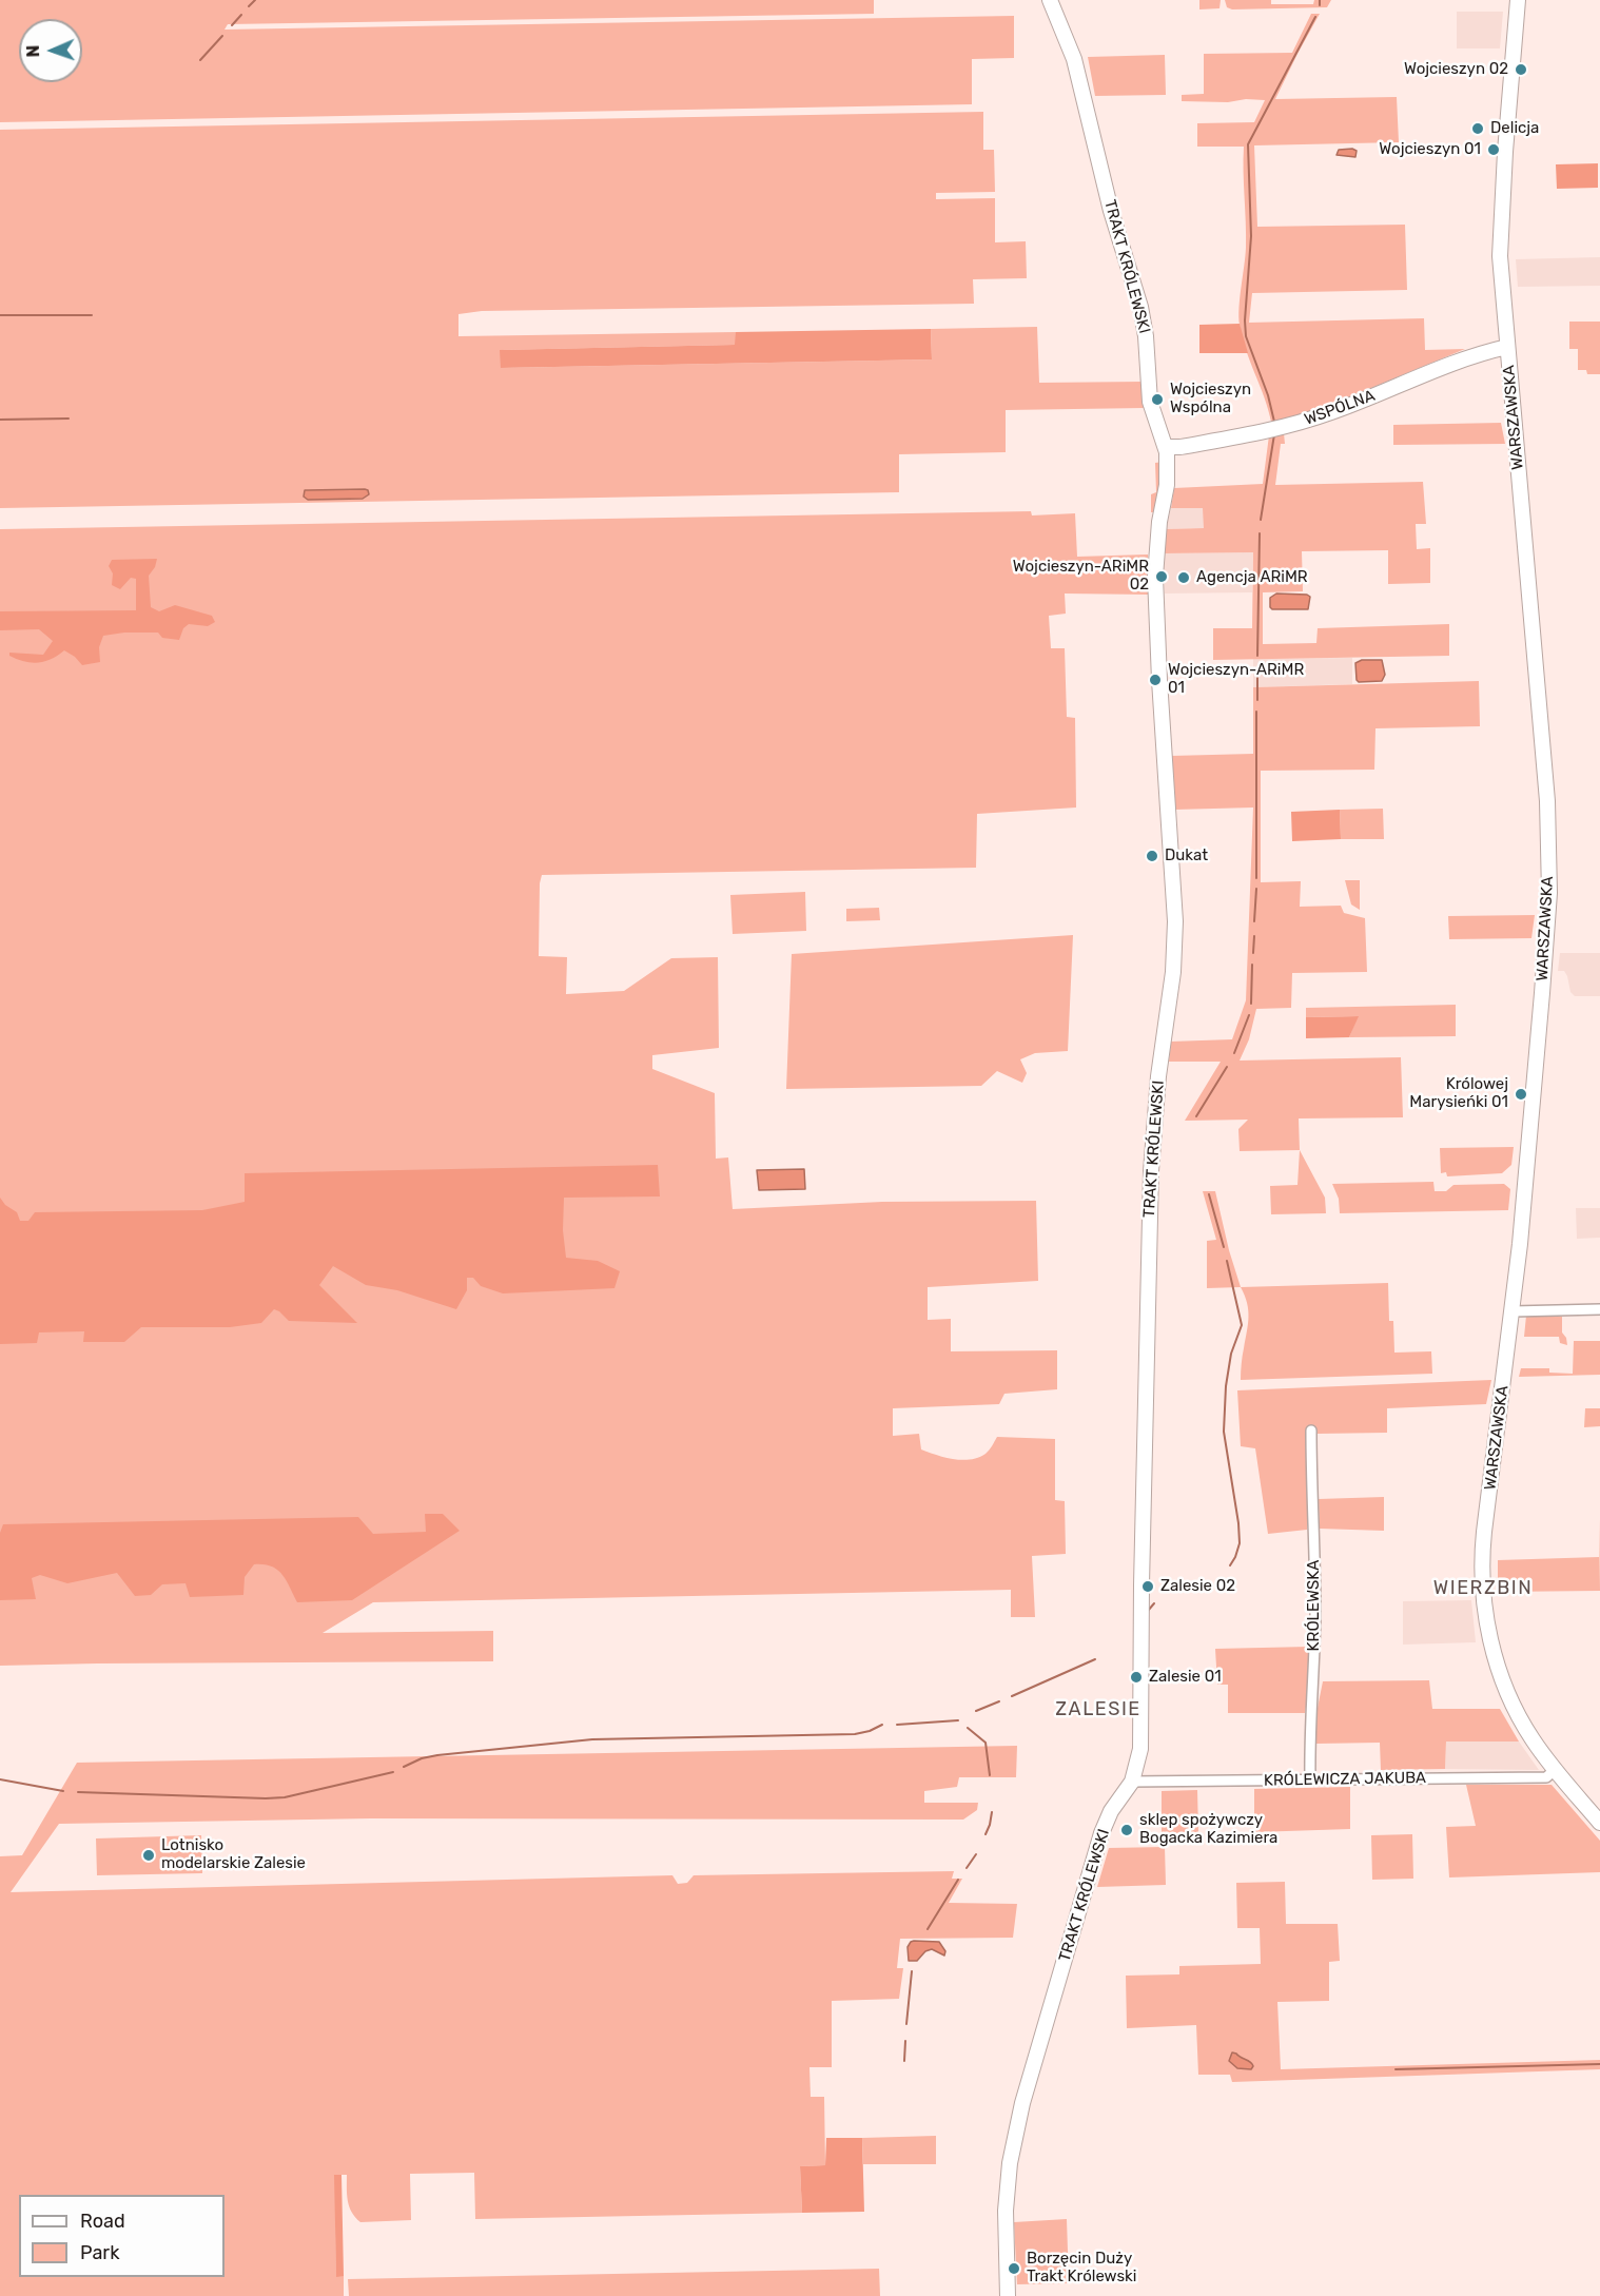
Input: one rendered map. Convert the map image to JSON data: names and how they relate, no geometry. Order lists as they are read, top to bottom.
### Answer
{
  "streets": {
    "street": [
      "TRAKT KRÓLEWSKI",
      "WSPÓLNA",
      "WARSZAWSKA",
      "KRÓLEWSKA",
      "KRÓLEWICZA JAKUBA"
    ]
  },
  "crossings": [
    ["TRAKT KRÓLEWSKI", "WSPÓLNA"],
    ["TRAKT KRÓLEWSKI", "KRÓLEWICZA JAKUBA"],
    ["WSPÓLNA", "WARSZAWSKA"],
    ["WARSZAWSKA", "KRÓLEWICZA JAKUBA"],
    ["KRÓLEWSKA", "KRÓLEWICZA JAKUBA"]
  ],
  "districts": ["WIERZBIN", "ZALESIE"],
  "places": [
    "Wojcieszyn 02",
    "Delicja",
    "Wojcieszyn 01",
    "Wojcieszyn Wspólna",
    "Wojcieszyn-ARiMR 02",
    "Agencja ARiMR",
    "Wojcieszyn-ARiMR 01",
    "Dukat",
    "Królowej Marysieńki 01",
    "Zalesie 02",
    "Zalesie 01",
    "sklep spożywczy Bogacka Kazimiera",
    "Lotnisko modelarskie Zalesie",
    "Borzęcin Duży Trakt Królewski"
  ],
  "legend": ["Road", "Park"],
  "north": "left"
}
